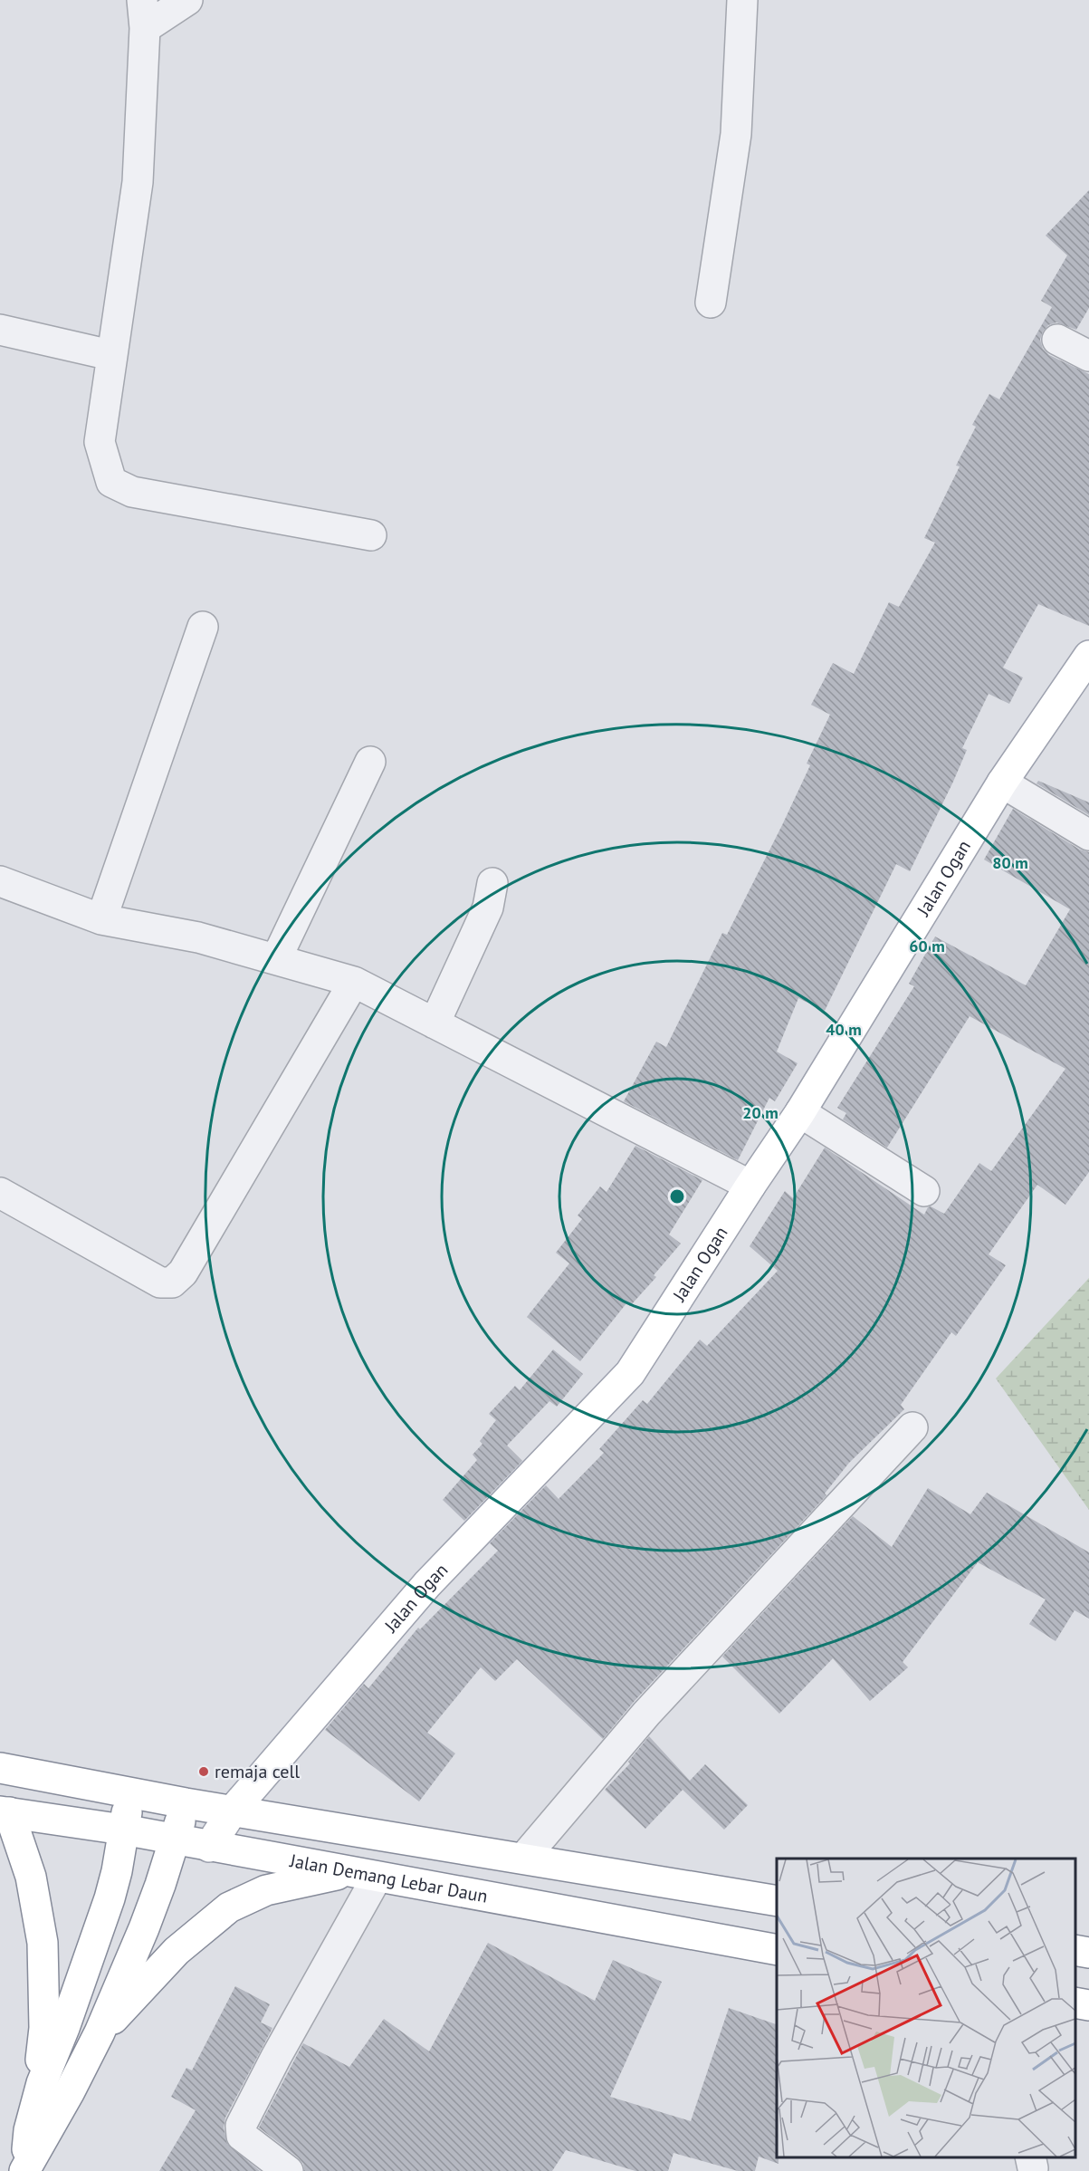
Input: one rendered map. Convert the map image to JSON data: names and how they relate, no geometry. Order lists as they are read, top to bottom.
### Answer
{
  "streets": {
    "main road": ["Jalan Ogan", "Jalan Demang Lebar Daun"]
  },
  "crossings": [
    ["Jalan Ogan", "Jalan Demang Lebar Daun"]
  ],
  "places": ["remaja cell"],
  "rings": [
    "80 m",
    "60 m",
    "40 m",
    "20 m"
  ]
}
